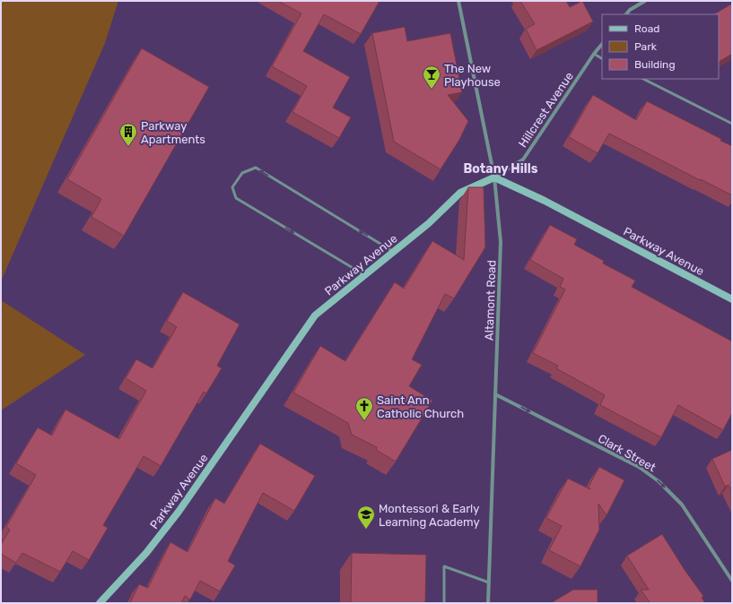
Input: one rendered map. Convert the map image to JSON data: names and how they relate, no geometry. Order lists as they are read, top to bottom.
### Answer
{
  "streets": {
    "street": [
      "Hillcrest Avenue",
      "Parkway Avenue",
      "Altamont Road",
      "Clark Street"
    ]
  },
  "crossings": [
    ["Hillcrest Avenue", "Parkway Avenue"],
    ["Hillcrest Avenue", "Altamont Road"],
    ["Parkway Avenue", "Altamont Road"],
    ["Altamont Road", "Clark Street"]
  ],
  "one_way": ["Clark Street"],
  "districts": ["Botany Hills"],
  "places": {
    "bar": ["The New Playhouse"],
    "building": ["Parkway Apartments"],
    "church": ["Saint Ann Catholic Church"],
    "school or university": ["Montessori & Early Learning Academy"]
  },
  "legend": ["Road", "Park", "Building"]
}
